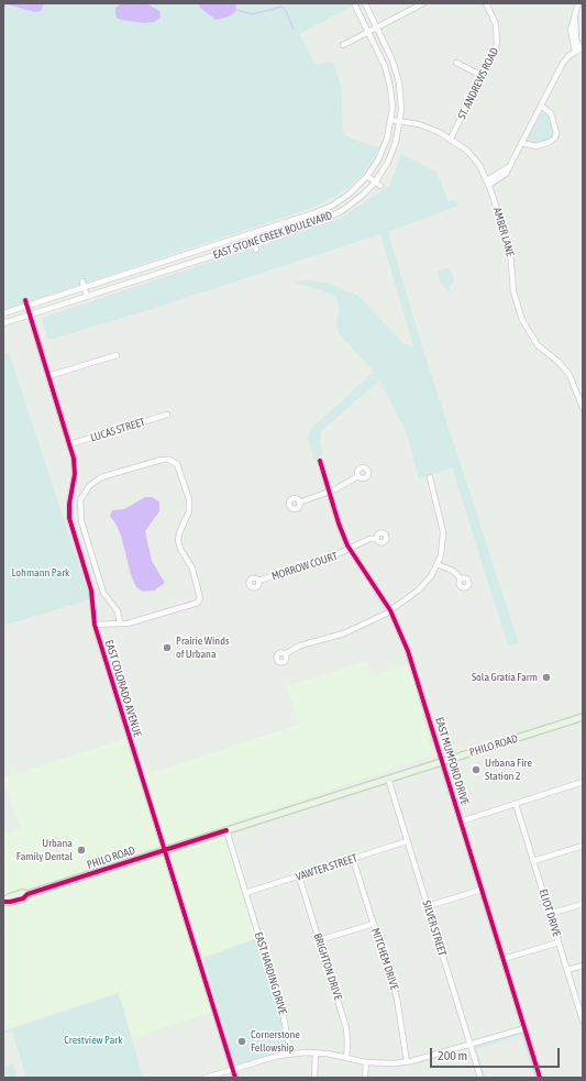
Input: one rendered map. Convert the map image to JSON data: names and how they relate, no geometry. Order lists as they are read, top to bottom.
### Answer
{
  "streets": {
    "main road": ["PHILO ROAD"],
    "street": [
      "ST. ANDREWS ROAD",
      "AMBER LANE",
      "EAST STONE CREEK BOULEVARD",
      "LUCAS STREET",
      "MORROW COURT",
      "EAST COLORADO AVENUE",
      "EAST MUMFORD DRIVE",
      "VAWTER STREET",
      "ELIOT DRIVE",
      "SILVER STREET",
      "MITCHEM DRIVE",
      "BRIGHTON DRIVE",
      "EAST HARDING DRIVE"
    ]
  },
  "crossings": [
    ["ST. ANDREWS ROAD", "AMBER LANE"],
    ["AMBER LANE", "EAST STONE CREEK BOULEVARD"],
    ["EAST STONE CREEK BOULEVARD", "EAST COLORADO AVENUE"],
    ["LUCAS STREET", "EAST COLORADO AVENUE"],
    ["MORROW COURT", "EAST MUMFORD DRIVE"],
    ["EAST COLORADO AVENUE", "PHILO ROAD"],
    ["PHILO ROAD", "EAST MUMFORD DRIVE"],
    ["PHILO ROAD", "SILVER STREET"],
    ["PHILO ROAD", "EAST HARDING DRIVE"],
    ["VAWTER STREET", "SILVER STREET"],
    ["VAWTER STREET", "MITCHEM DRIVE"],
    ["VAWTER STREET", "BRIGHTON DRIVE"],
    ["VAWTER STREET", "EAST HARDING DRIVE"]
  ],
  "parks": ["Lohmann Park", "Crestview Park"],
  "places": [
    "Prairie Winds of Urbana",
    "Sola Gratia Farm",
    "Urbana Fire Station 2",
    "Urbana Family Dental",
    "Cornerstone Fellowship"
  ],
  "scale_bar": "200 m"
}
